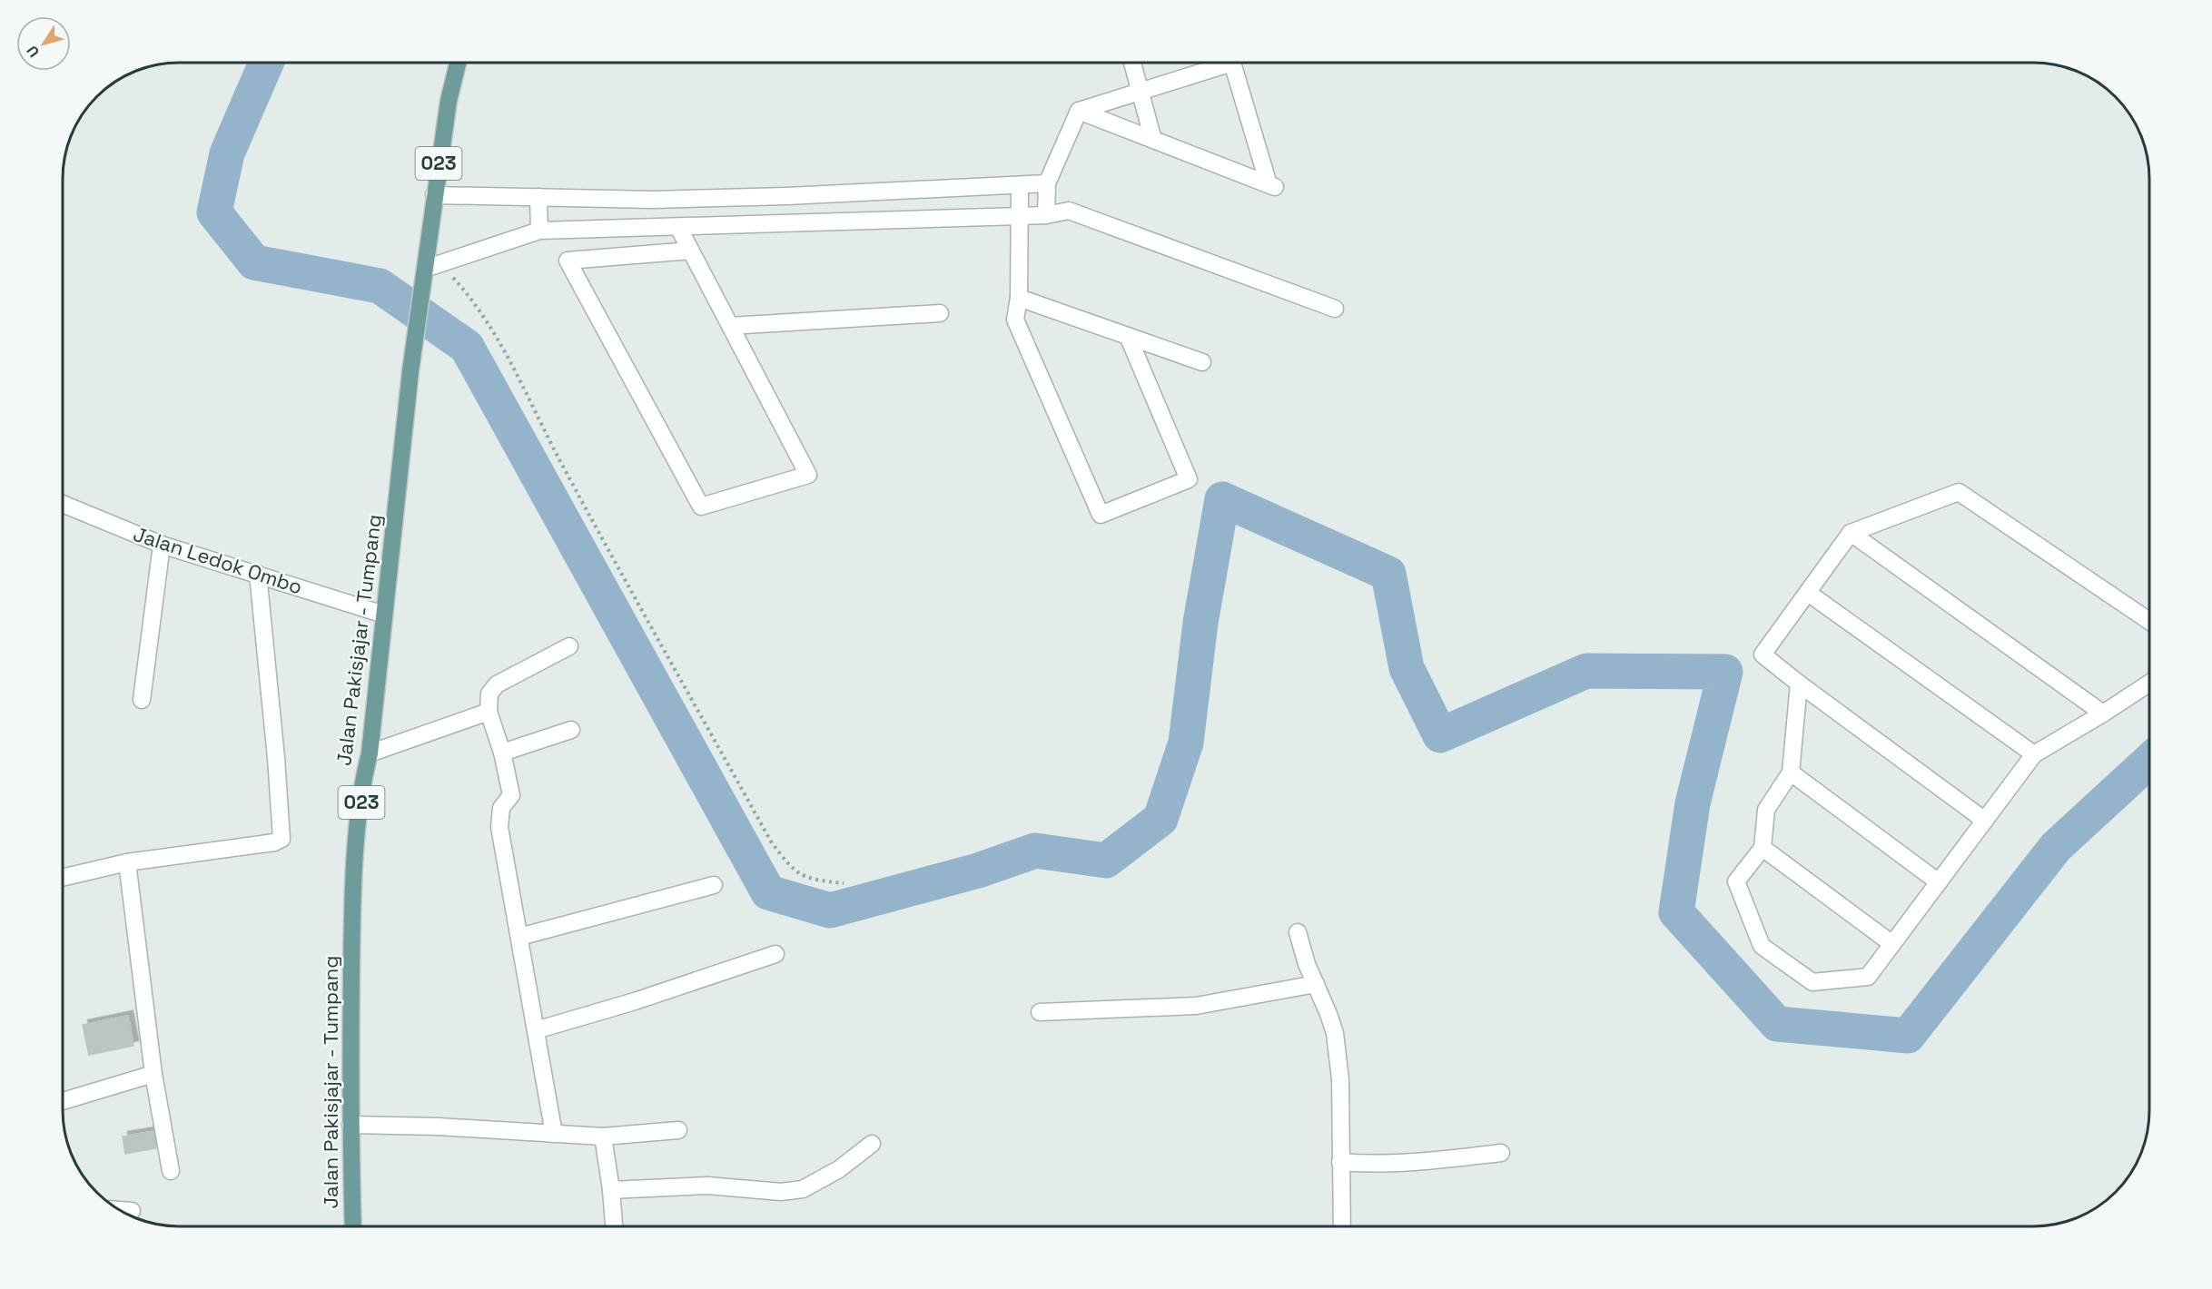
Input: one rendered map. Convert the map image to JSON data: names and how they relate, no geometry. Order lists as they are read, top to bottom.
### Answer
{
  "streets": {
    "main road": ["023", "Jalan Pakisjajar - Tumpang"],
    "street": ["Jalan Ledok Ombo"]
  },
  "crossings": [
    ["Jalan Ledok Ombo", "Jalan Pakisjajar - Tumpang"]
  ],
  "north": "bottom left"
}
